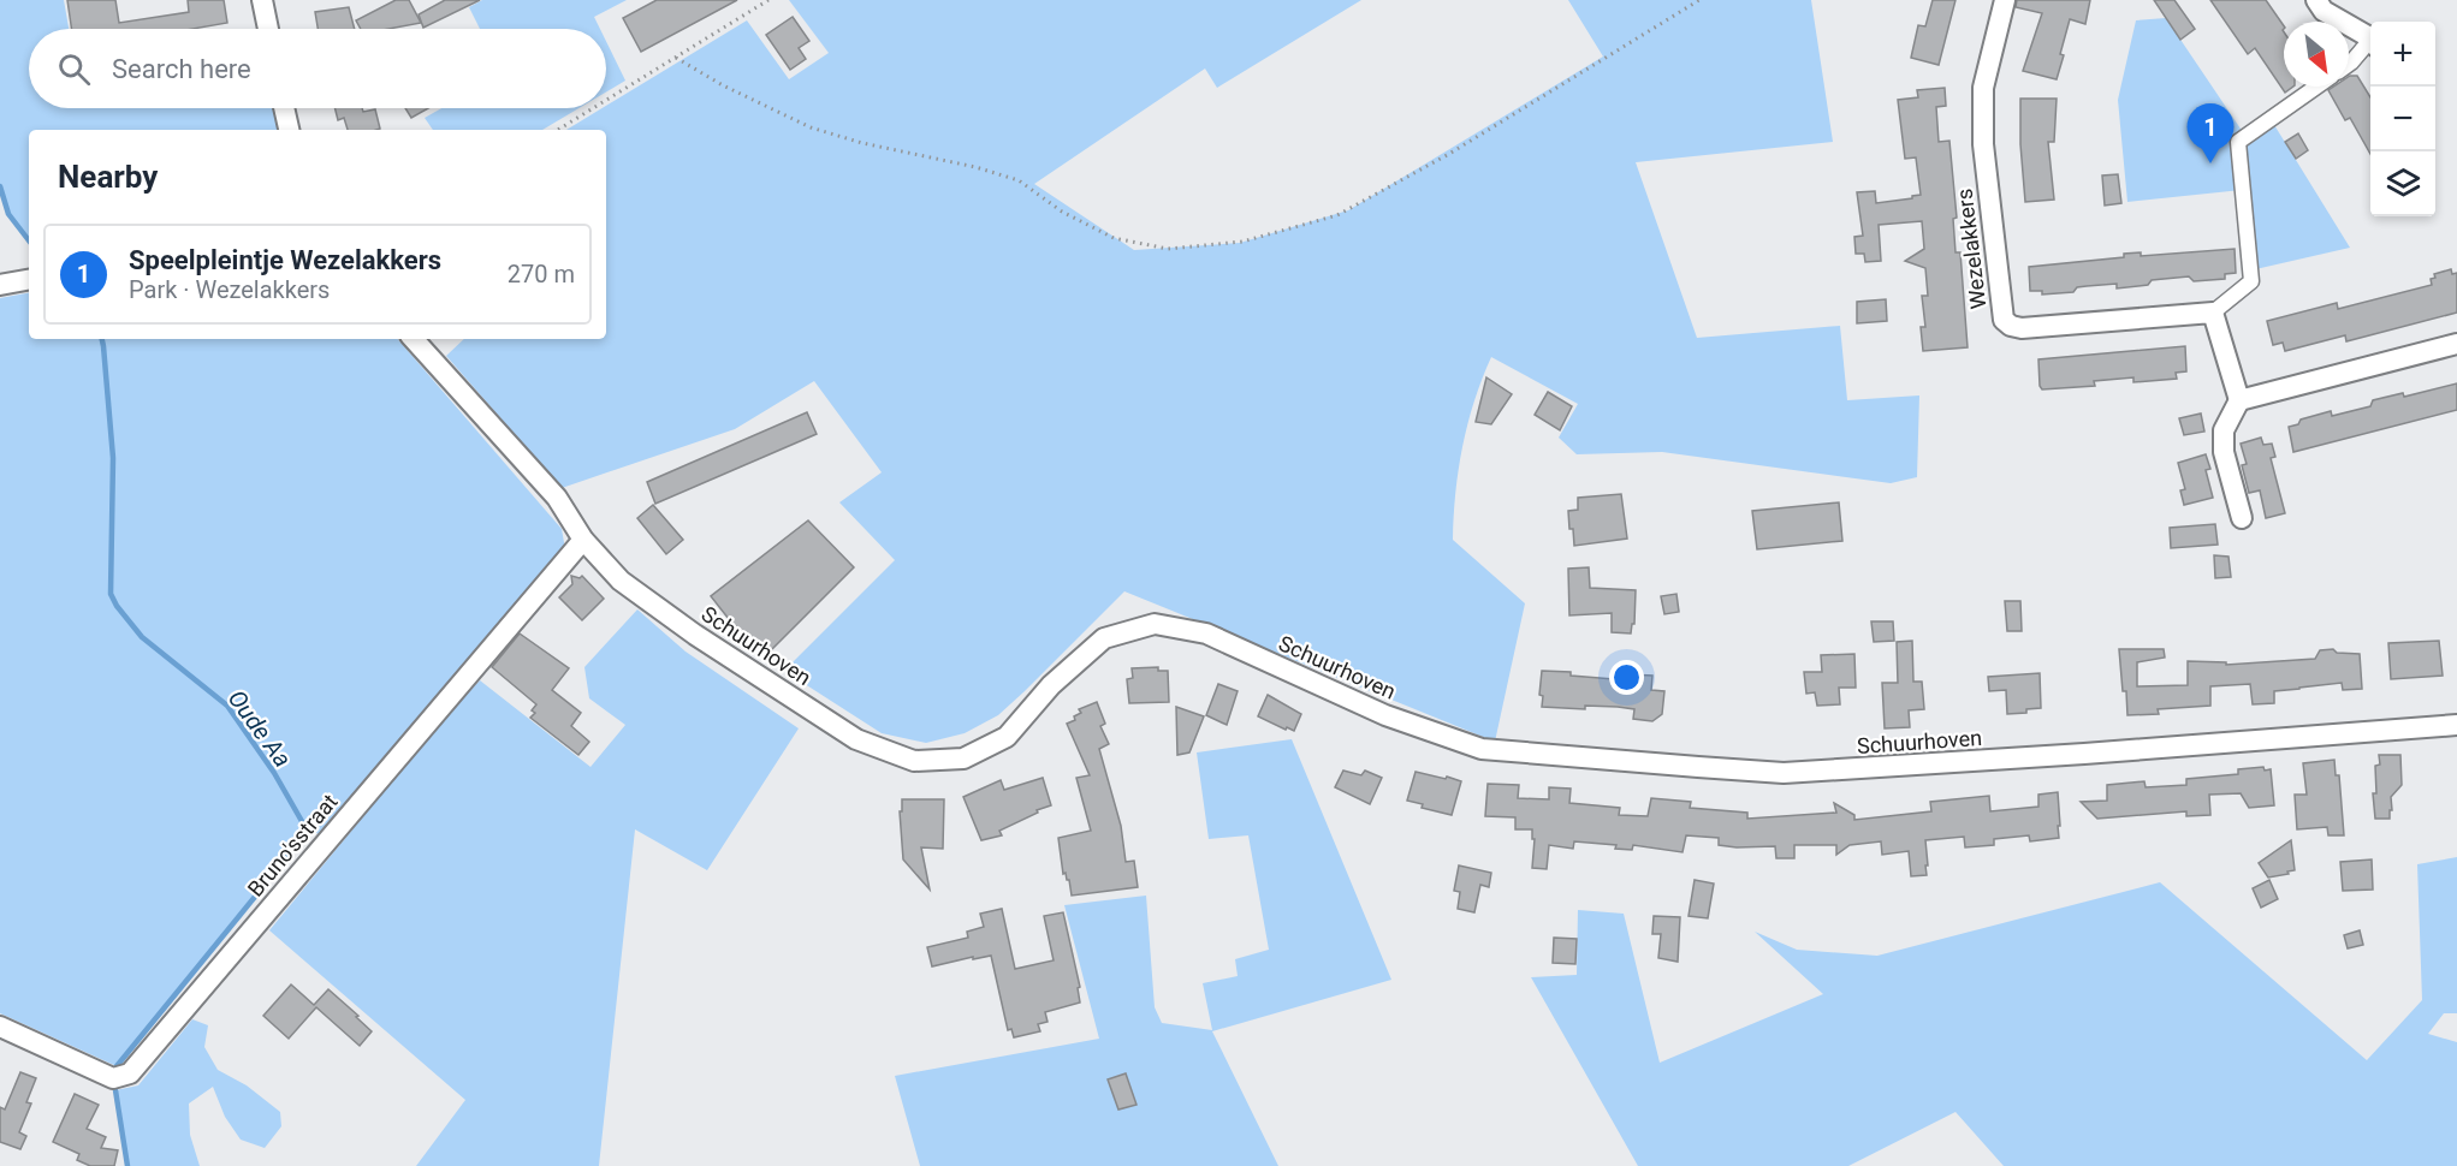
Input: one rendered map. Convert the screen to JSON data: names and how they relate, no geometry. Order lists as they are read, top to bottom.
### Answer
{
  "streets": {
    "street": ["Wezelakkers", "Schuurhoven", "Bruno'sstraat"]
  },
  "crossings": [
    ["Schuurhoven", "Bruno'sstraat"]
  ],
  "water": ["Oude Aa"],
  "north": "bottom right",
  "page": {
    "map_buttons": ["+", "−"],
    "search": "Search here",
    "pins": "1",
    "heading": "Nearby",
    "list": [
      {
        "mark": "1",
        "name": "Speelpleintje Wezelakkers",
        "note": "Park · Wezelakkers",
        "value": "270 m"
      }
    ]
  }
}
